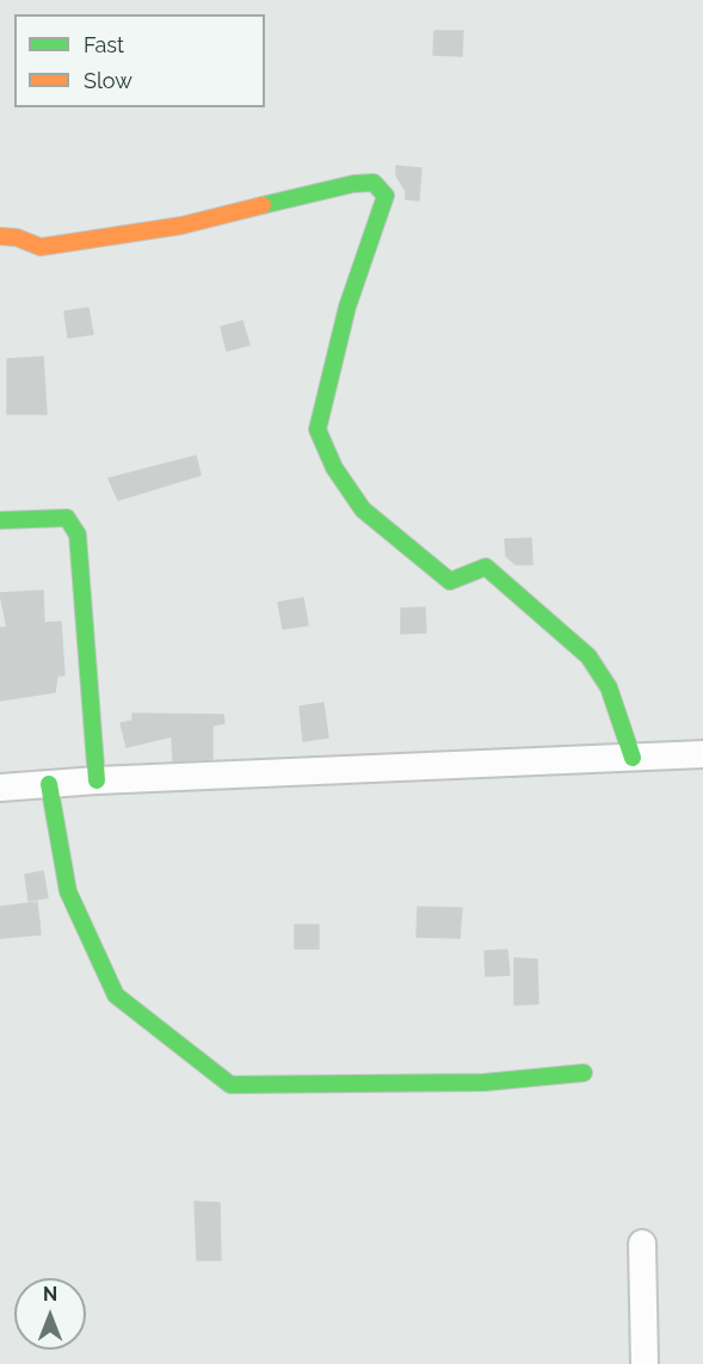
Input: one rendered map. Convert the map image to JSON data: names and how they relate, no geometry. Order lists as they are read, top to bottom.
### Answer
{
  "legend": ["Fast", "Slow"],
  "north": "top"
}
